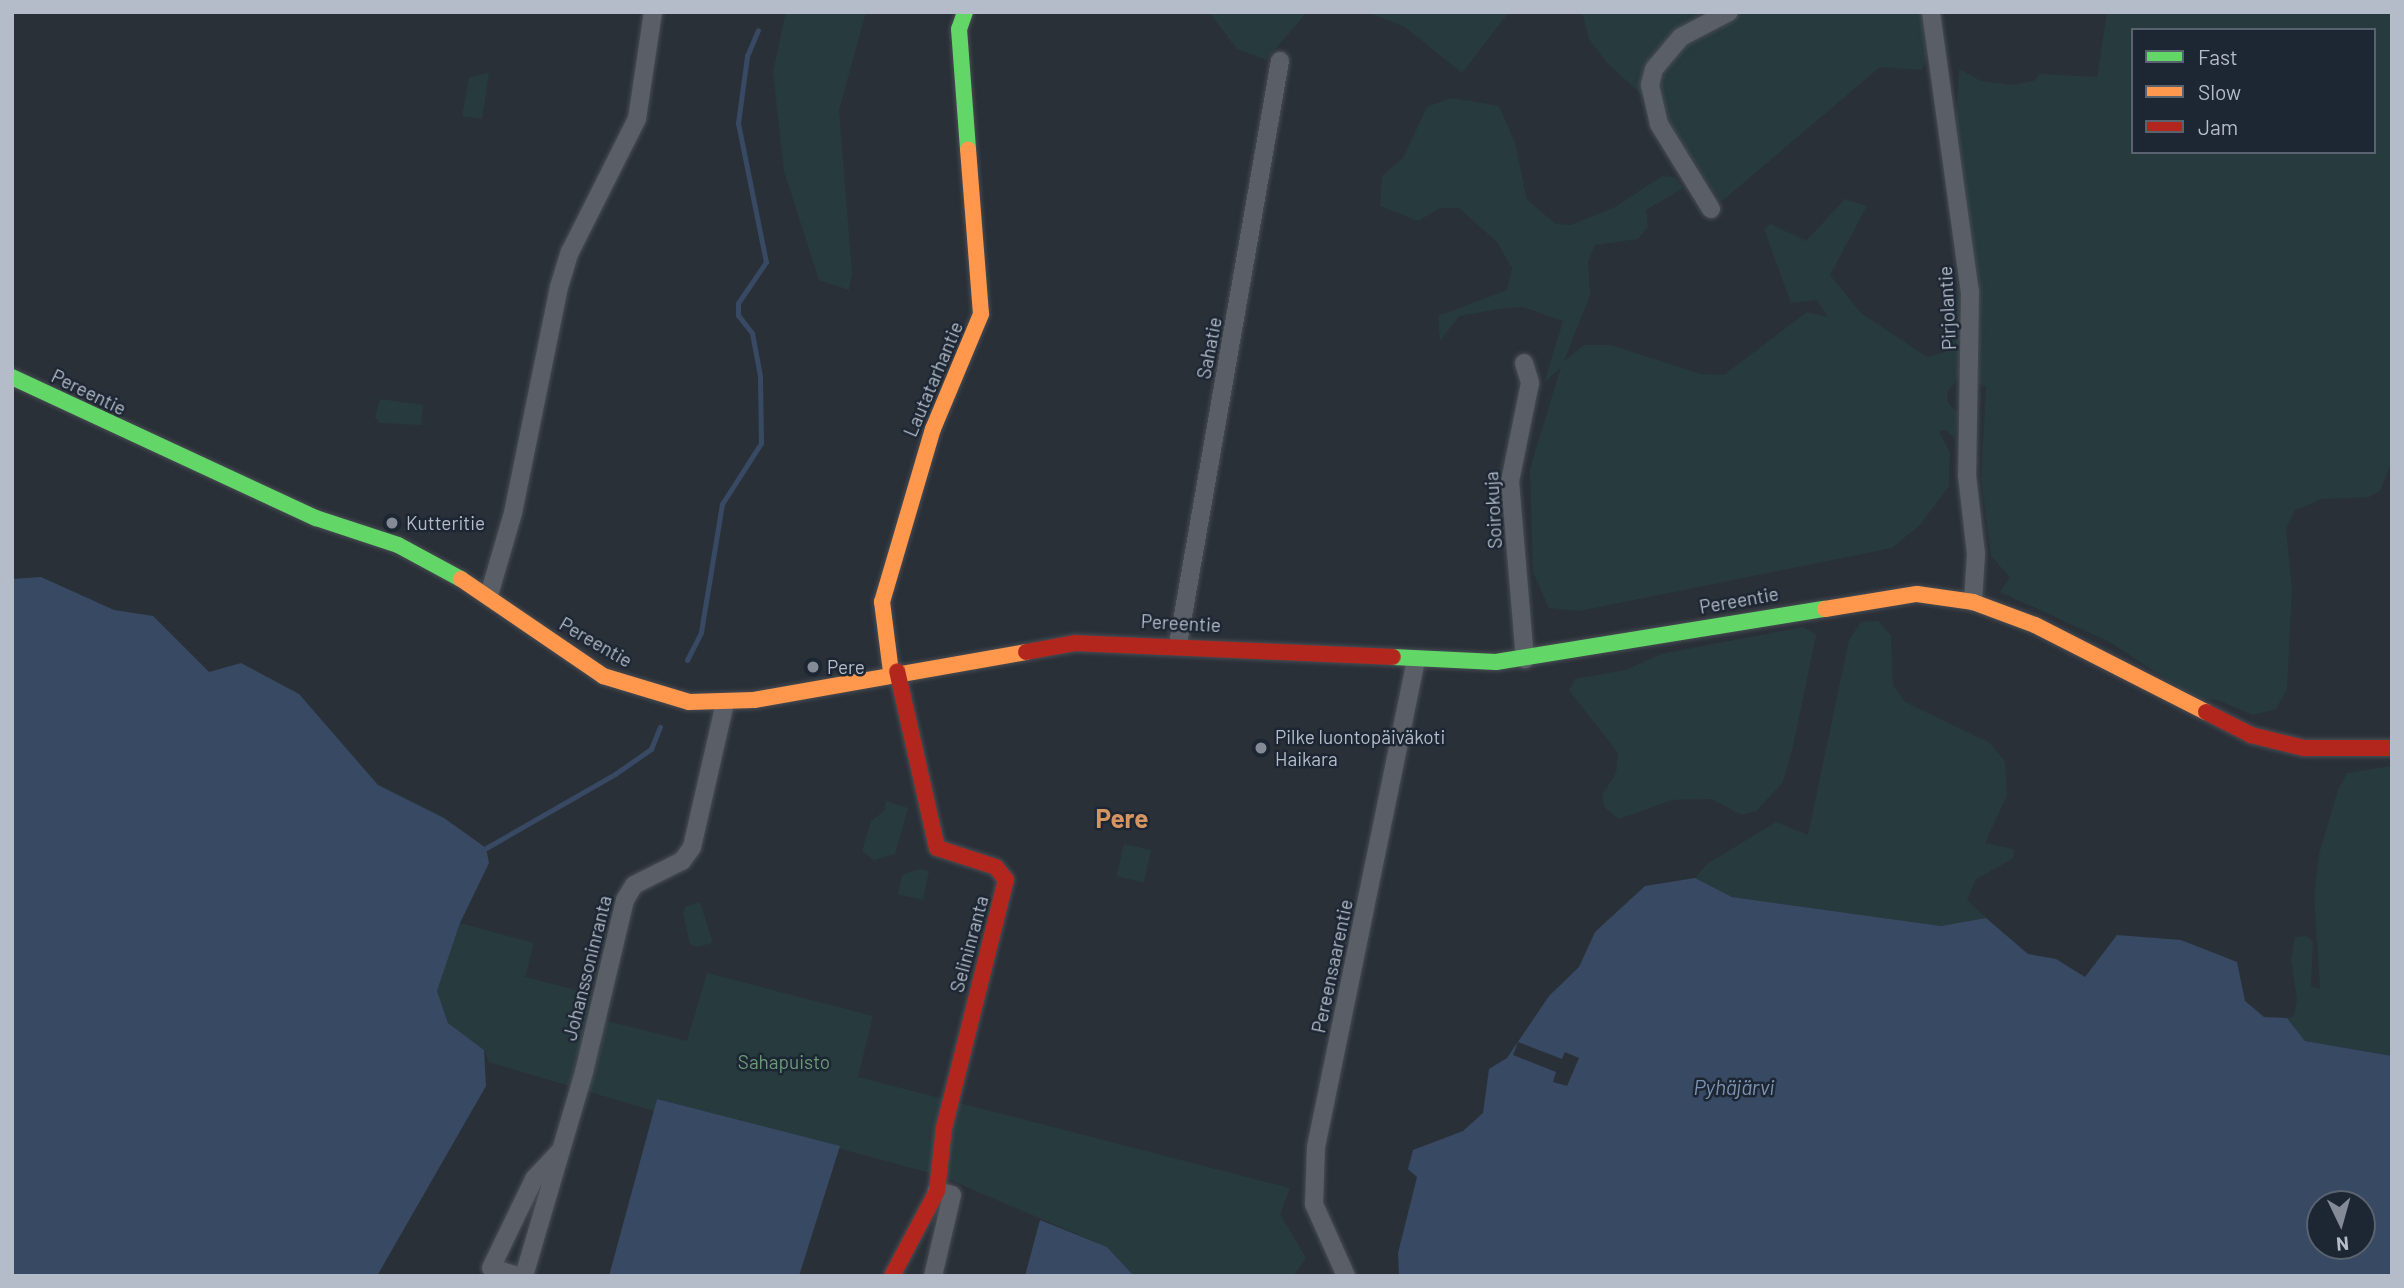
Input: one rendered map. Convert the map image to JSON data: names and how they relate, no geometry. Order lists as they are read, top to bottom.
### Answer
{
  "streets": {
    "street": [
      "Pirjolantie",
      "Sahatie",
      "Lautatarhantie",
      "Pereentie",
      "Soirokuja",
      "Selininranta",
      "Pereensaarentie",
      "Johanssoninranta"
    ]
  },
  "crossings": [
    ["Pirjolantie", "Pereentie"],
    ["Sahatie", "Pereentie"],
    ["Lautatarhantie", "Pereentie"],
    ["Lautatarhantie", "Selininranta"],
    ["Pereentie", "Soirokuja"],
    ["Pereentie", "Selininranta"],
    ["Pereentie", "Pereensaarentie"],
    ["Pereentie", "Johanssoninranta"]
  ],
  "districts": ["Pere"],
  "water": ["Pyhäjärvi"],
  "parks": ["Sahapuisto"],
  "places": ["Kutteritie", "Pere", "Pilke luontopäiväkoti Haikara"],
  "legend": ["Fast", "Slow", "Jam"],
  "north": "bottom"
}
